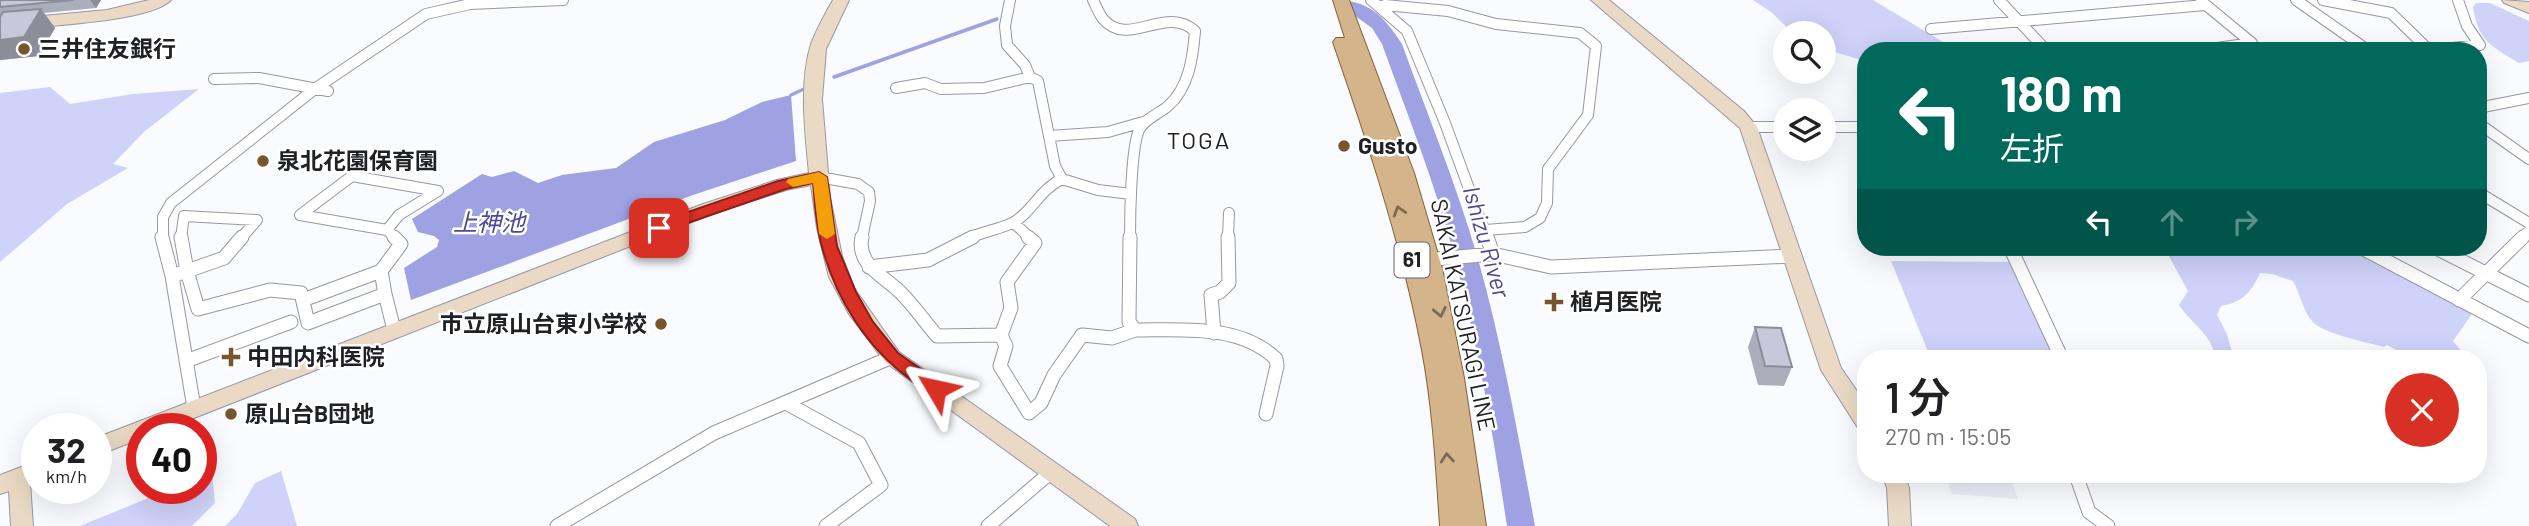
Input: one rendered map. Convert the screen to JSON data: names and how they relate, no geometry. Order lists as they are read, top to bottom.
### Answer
{
  "streets": {
    "main road": ["61", "SAKAI KATSURAGI LINE"]
  },
  "districts": ["TOGA"],
  "water": ["上神池", "Ishizu River"],
  "places": {
    "other": [
      "三井住友銀行",
      "Gusto",
      "泉北花園保育園",
      "市立原山台東小学校",
      "原山台B団地"
    ],
    "health": ["植月医院", "中田内科医院"]
  },
  "page": {
    "turn": ["180 m", "左折"],
    "heading": ["1 分", "270 m · 15:05"],
    "speed": "32 km/h",
    "limit": "40"
  }
}
